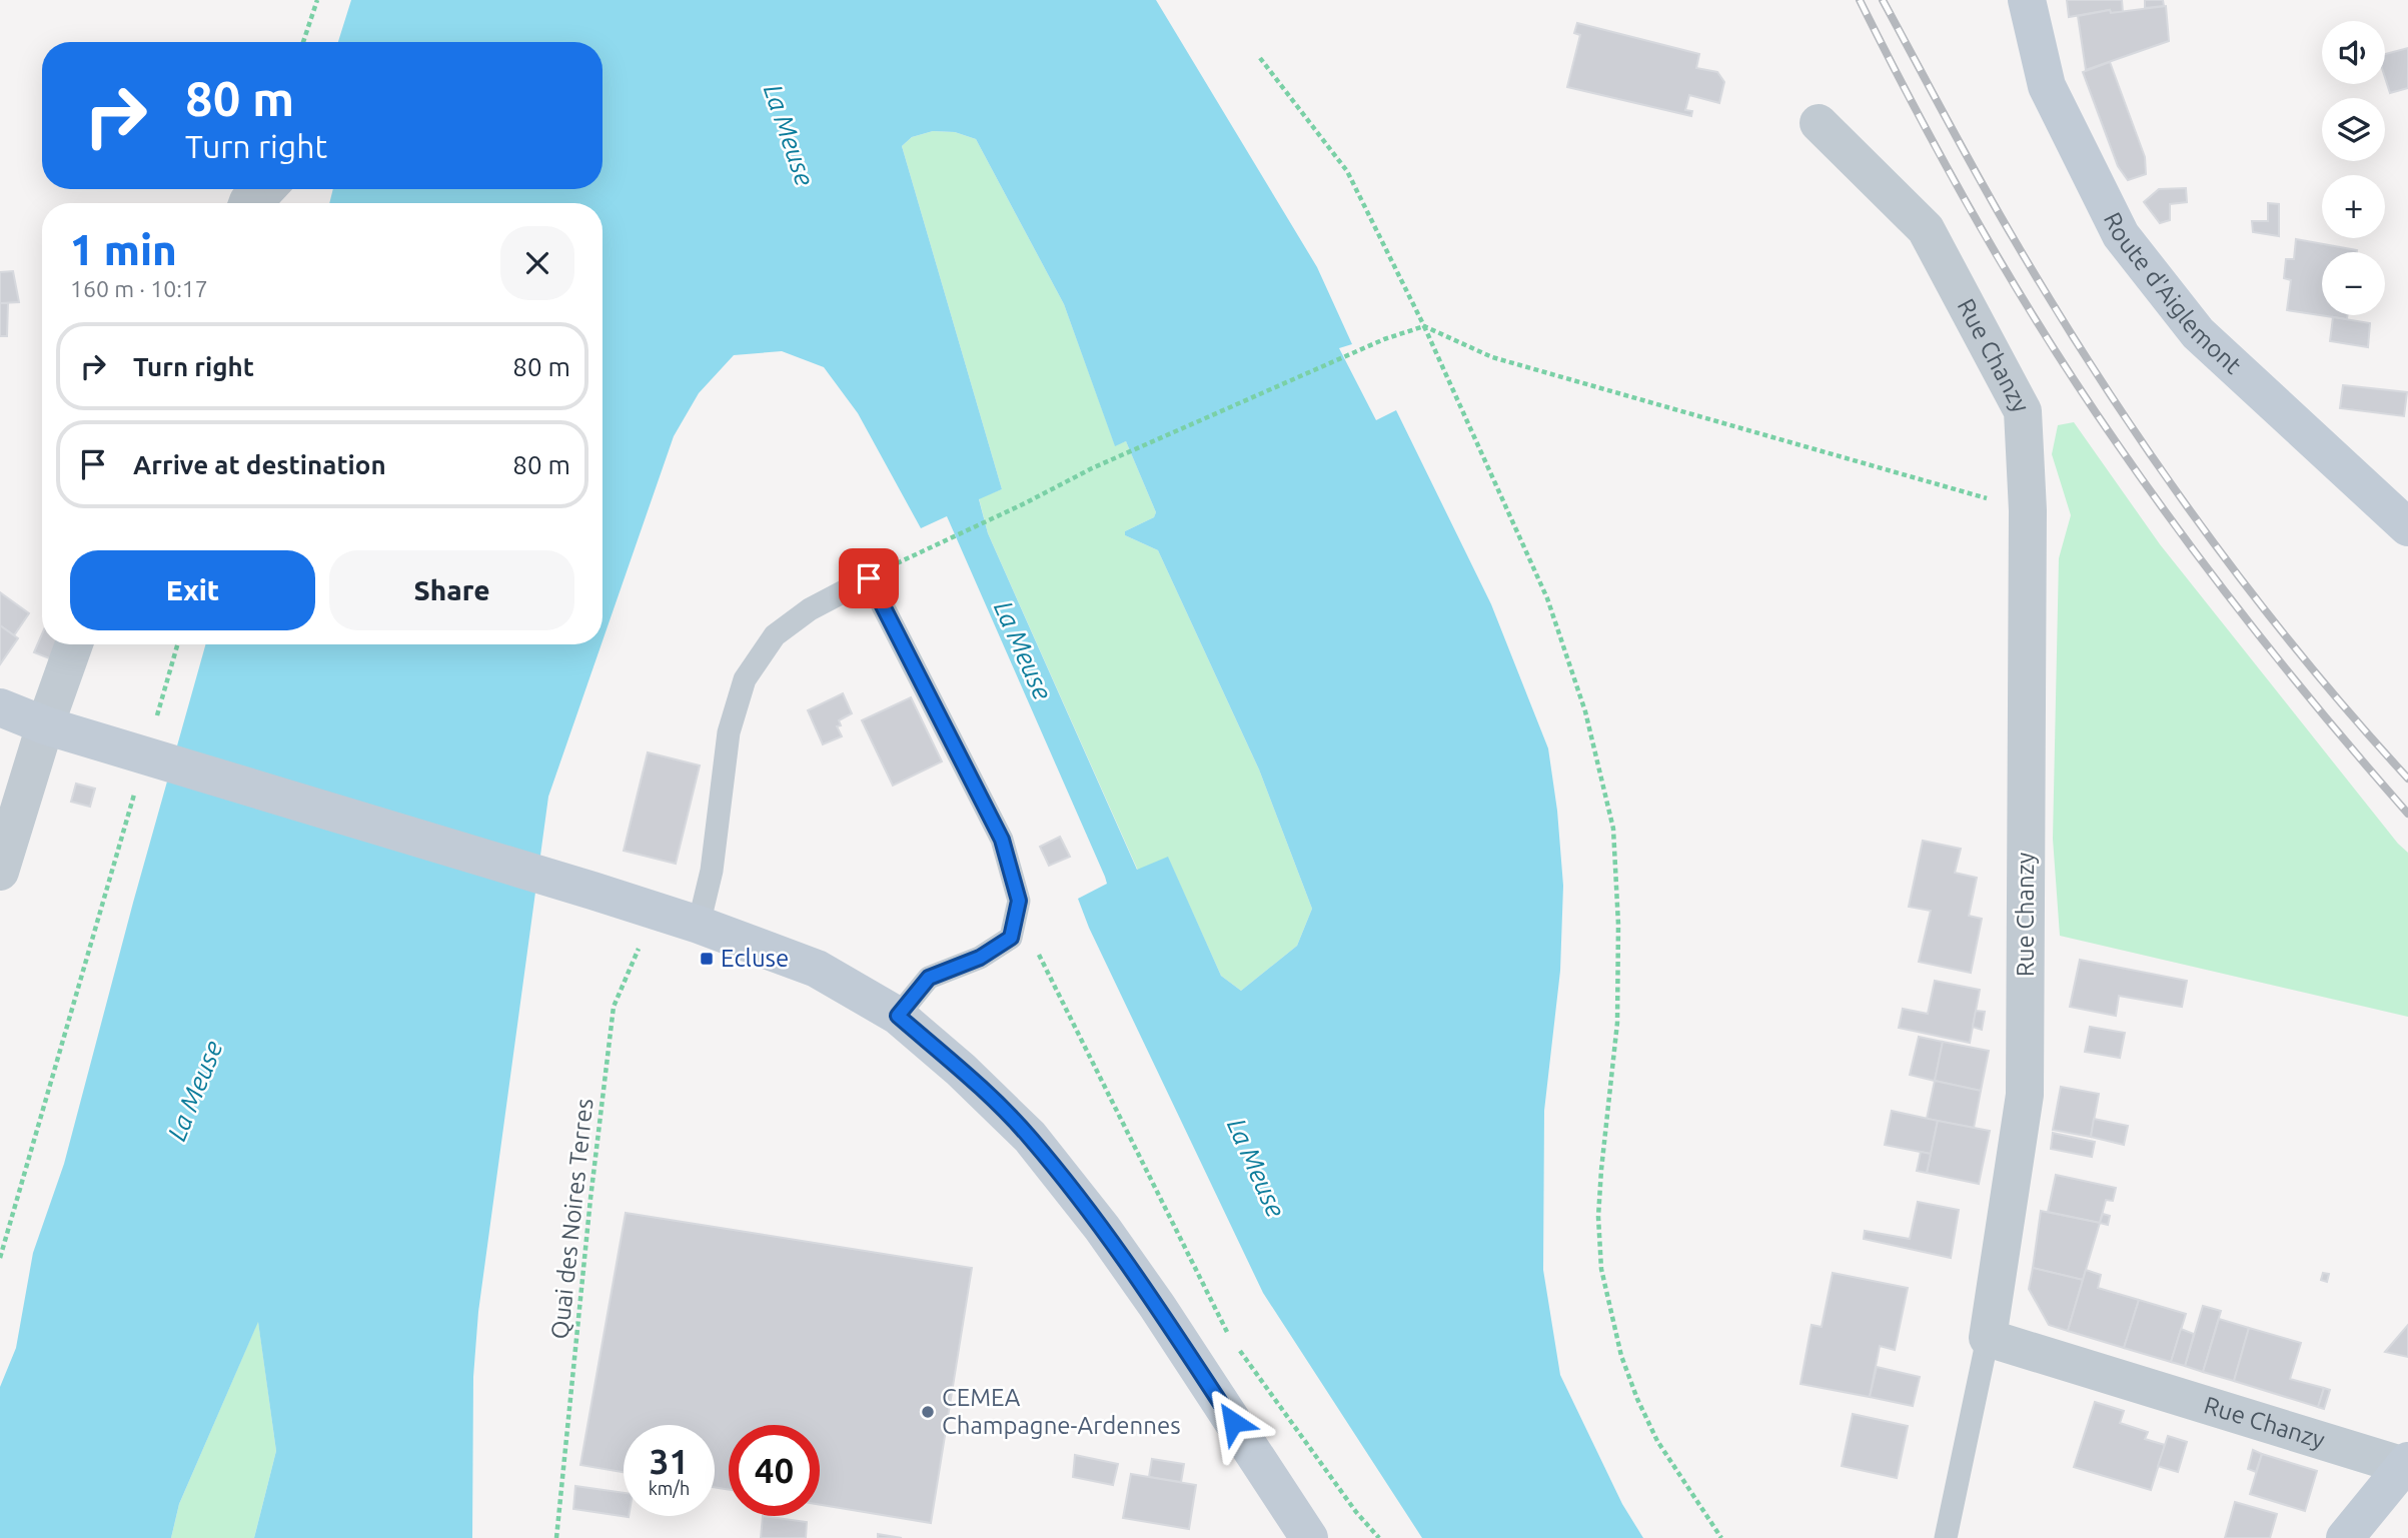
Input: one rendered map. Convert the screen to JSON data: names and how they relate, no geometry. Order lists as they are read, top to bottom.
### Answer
{
  "streets": {
    "street": ["Route d'Aiglemont", "Rue Chanzy"],
    "path": ["Quai des Noires Terres"]
  },
  "water": ["La Meuse"],
  "places": {
    "transit": ["Ecluse"],
    "other": ["CEMEA Champagne-Ardennes"]
  },
  "page": {
    "map_buttons": ["+", "−"],
    "turn": ["80 m", "Turn right"],
    "heading": ["1 min", "160 m · 10:17"],
    "list": [
      {
        "name": "Turn right",
        "value": "80 m"
      },
      {
        "name": "Arrive at destination",
        "value": "80 m"
      }
    ],
    "buttons": ["Exit", "Share"],
    "speed": "31 km/h",
    "limit": "40"
  }
}
